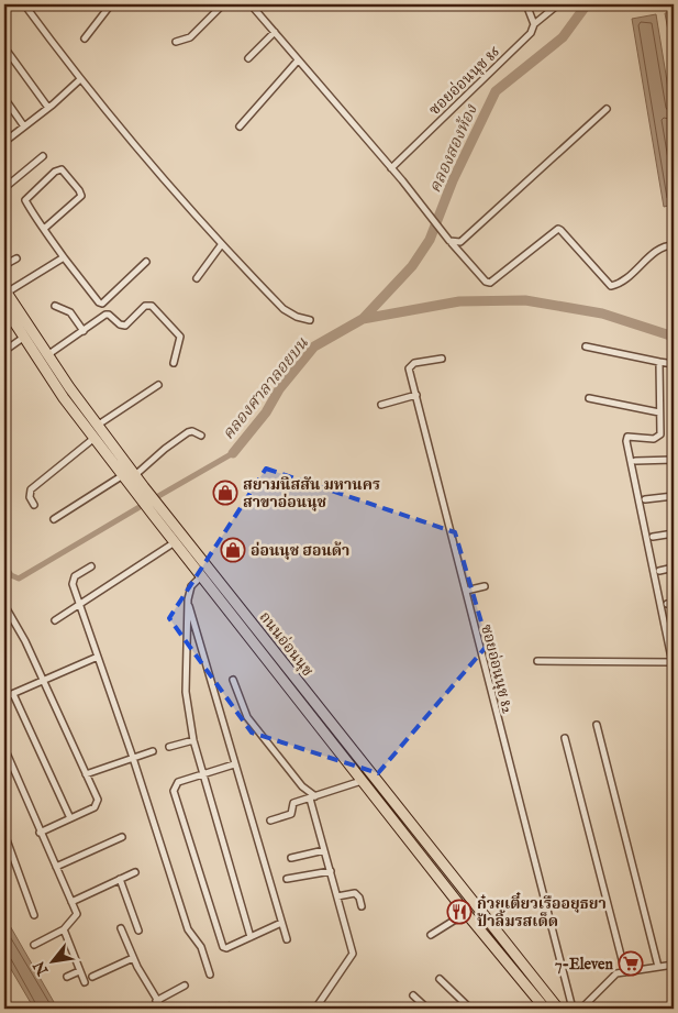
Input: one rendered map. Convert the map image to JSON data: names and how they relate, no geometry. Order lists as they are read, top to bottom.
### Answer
{
  "streets": {
    "main road": ["ถนนอ่อนนุช"],
    "street": ["ซอยอ่อนนุช 86", "ซอยอ่อนนุช 82"]
  },
  "water": ["คลองสองห้อง", "คลองศาลาลอยบน"],
  "places": {
    "shop": ["สยามนิสสัน มหานคร สาขาอ่อนนุช", "อ่อนนุช ฮอนด้า"],
    "restaurant": ["ก๋วยเตี๋ยวเรืออยุธยา ป้าลิ้มรสเด็ด"],
    "supermarket": ["7-Eleven"]
  },
  "north": "bottom left"
}
